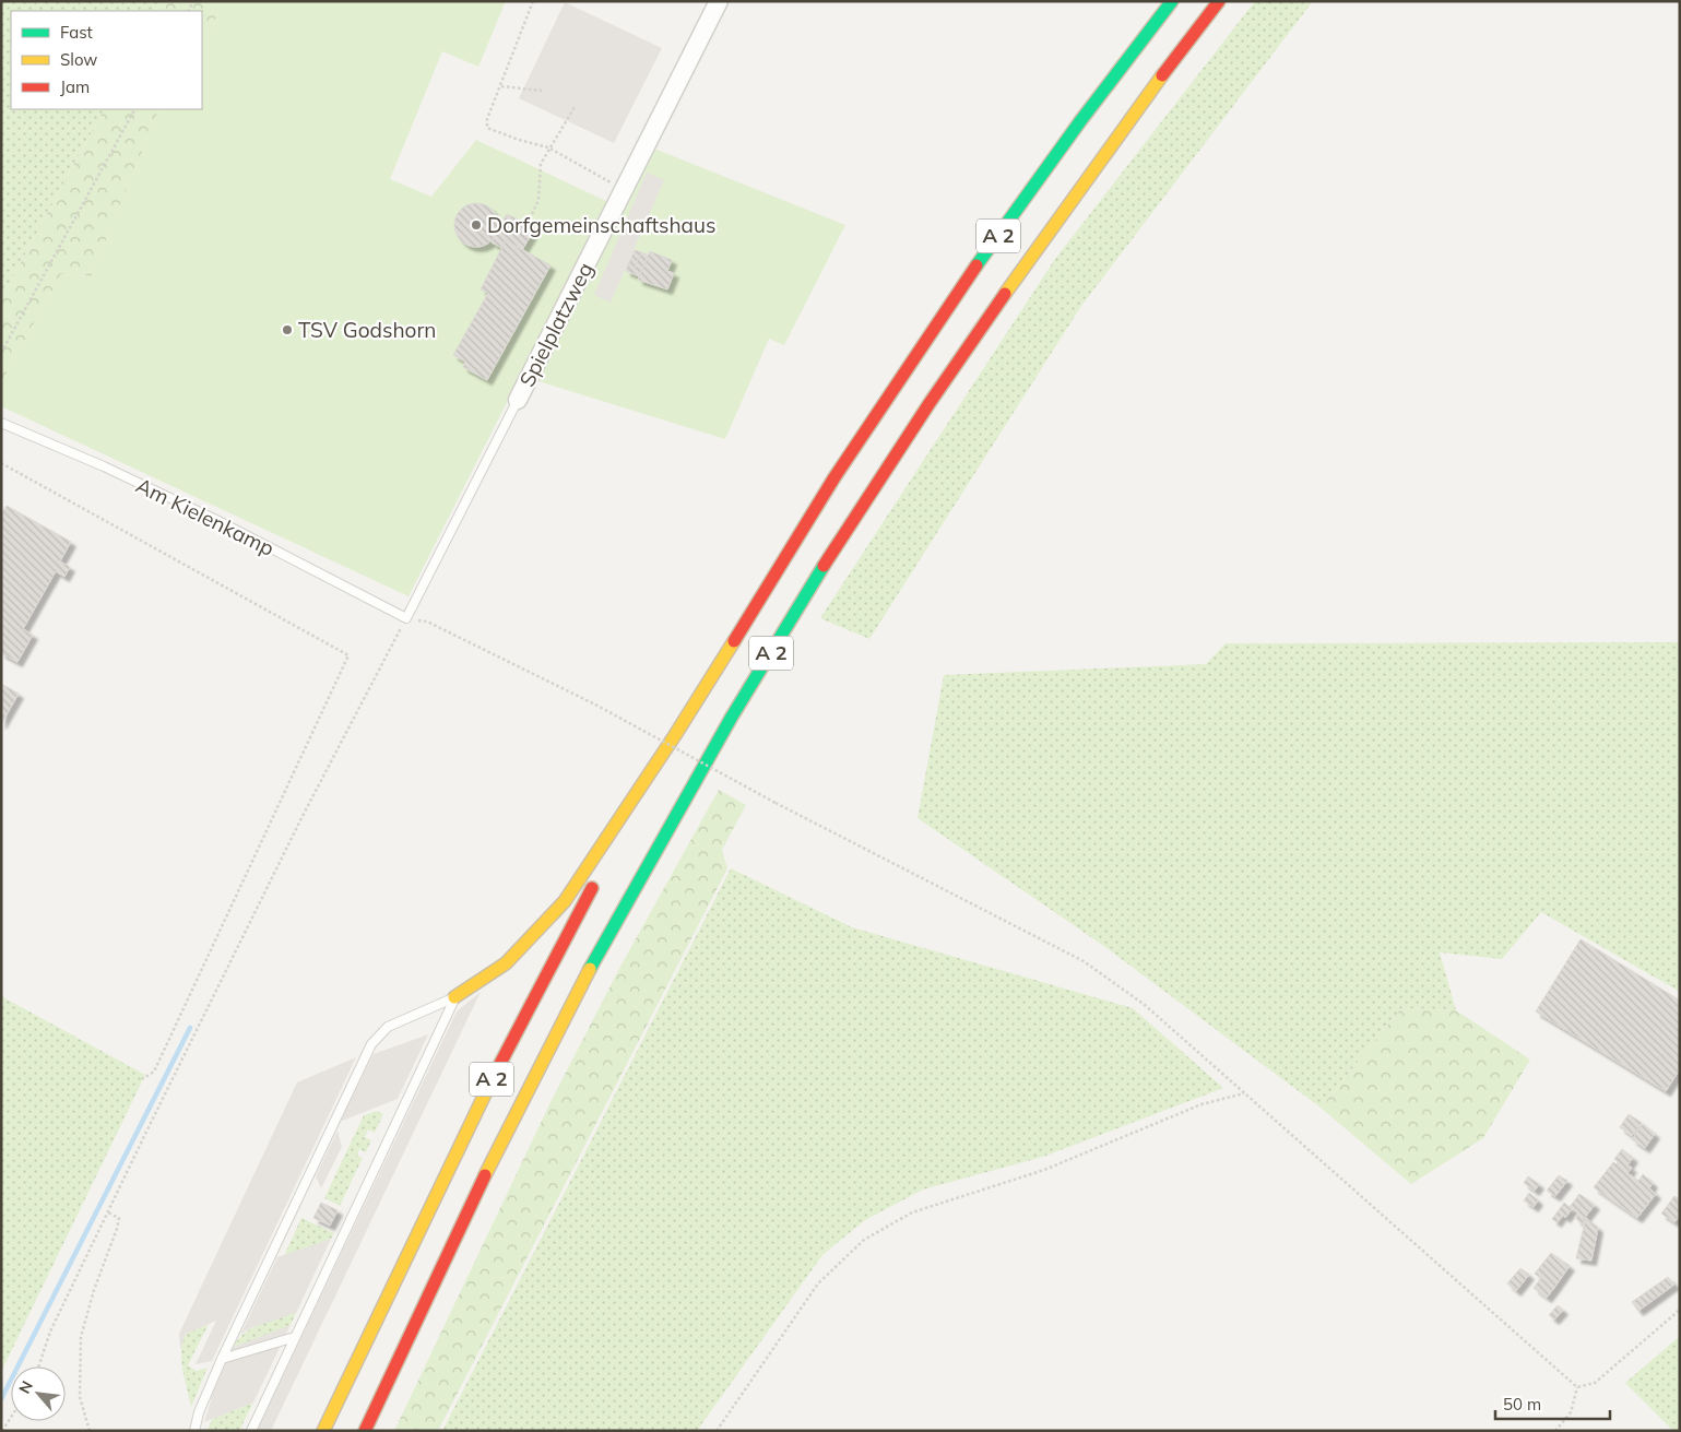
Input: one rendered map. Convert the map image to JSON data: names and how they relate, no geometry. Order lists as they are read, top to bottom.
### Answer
{
  "streets": {
    "highway": ["A 2"],
    "street": ["Spielplatzweg"],
    "lane": ["Am Kielenkamp"]
  },
  "crossings": [
    ["Spielplatzweg", "Am Kielenkamp"]
  ],
  "places": ["Dorfgemeinschaftshaus", "TSV Godshorn"],
  "legend": ["Fast", "Slow", "Jam"],
  "scale_bar": "50 m",
  "north": "top left"
}
